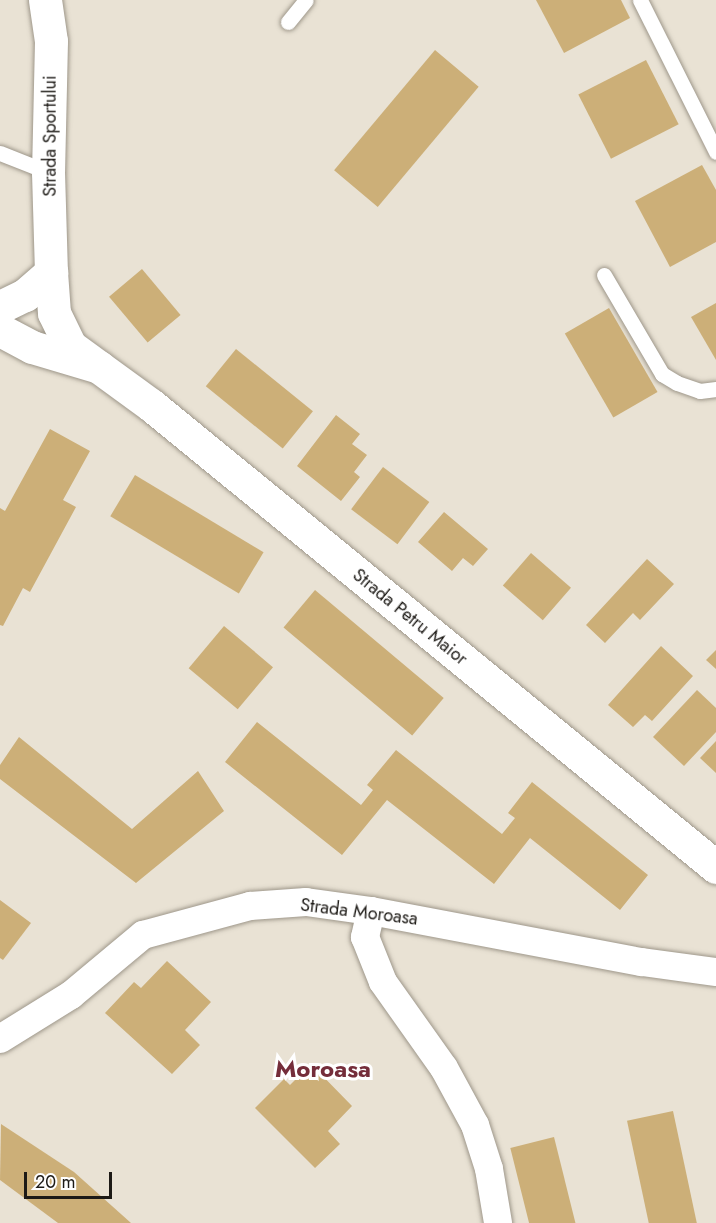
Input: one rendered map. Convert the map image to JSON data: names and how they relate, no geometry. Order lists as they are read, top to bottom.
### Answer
{
  "streets": {
    "main road": ["Strada Sportului", "Strada Petru Maior"],
    "street": ["Strada Moroasa"]
  },
  "crossings": [
    ["Strada Sportului", "Strada Petru Maior"]
  ],
  "districts": ["Moroasa"],
  "scale_bar": "20 m"
}
